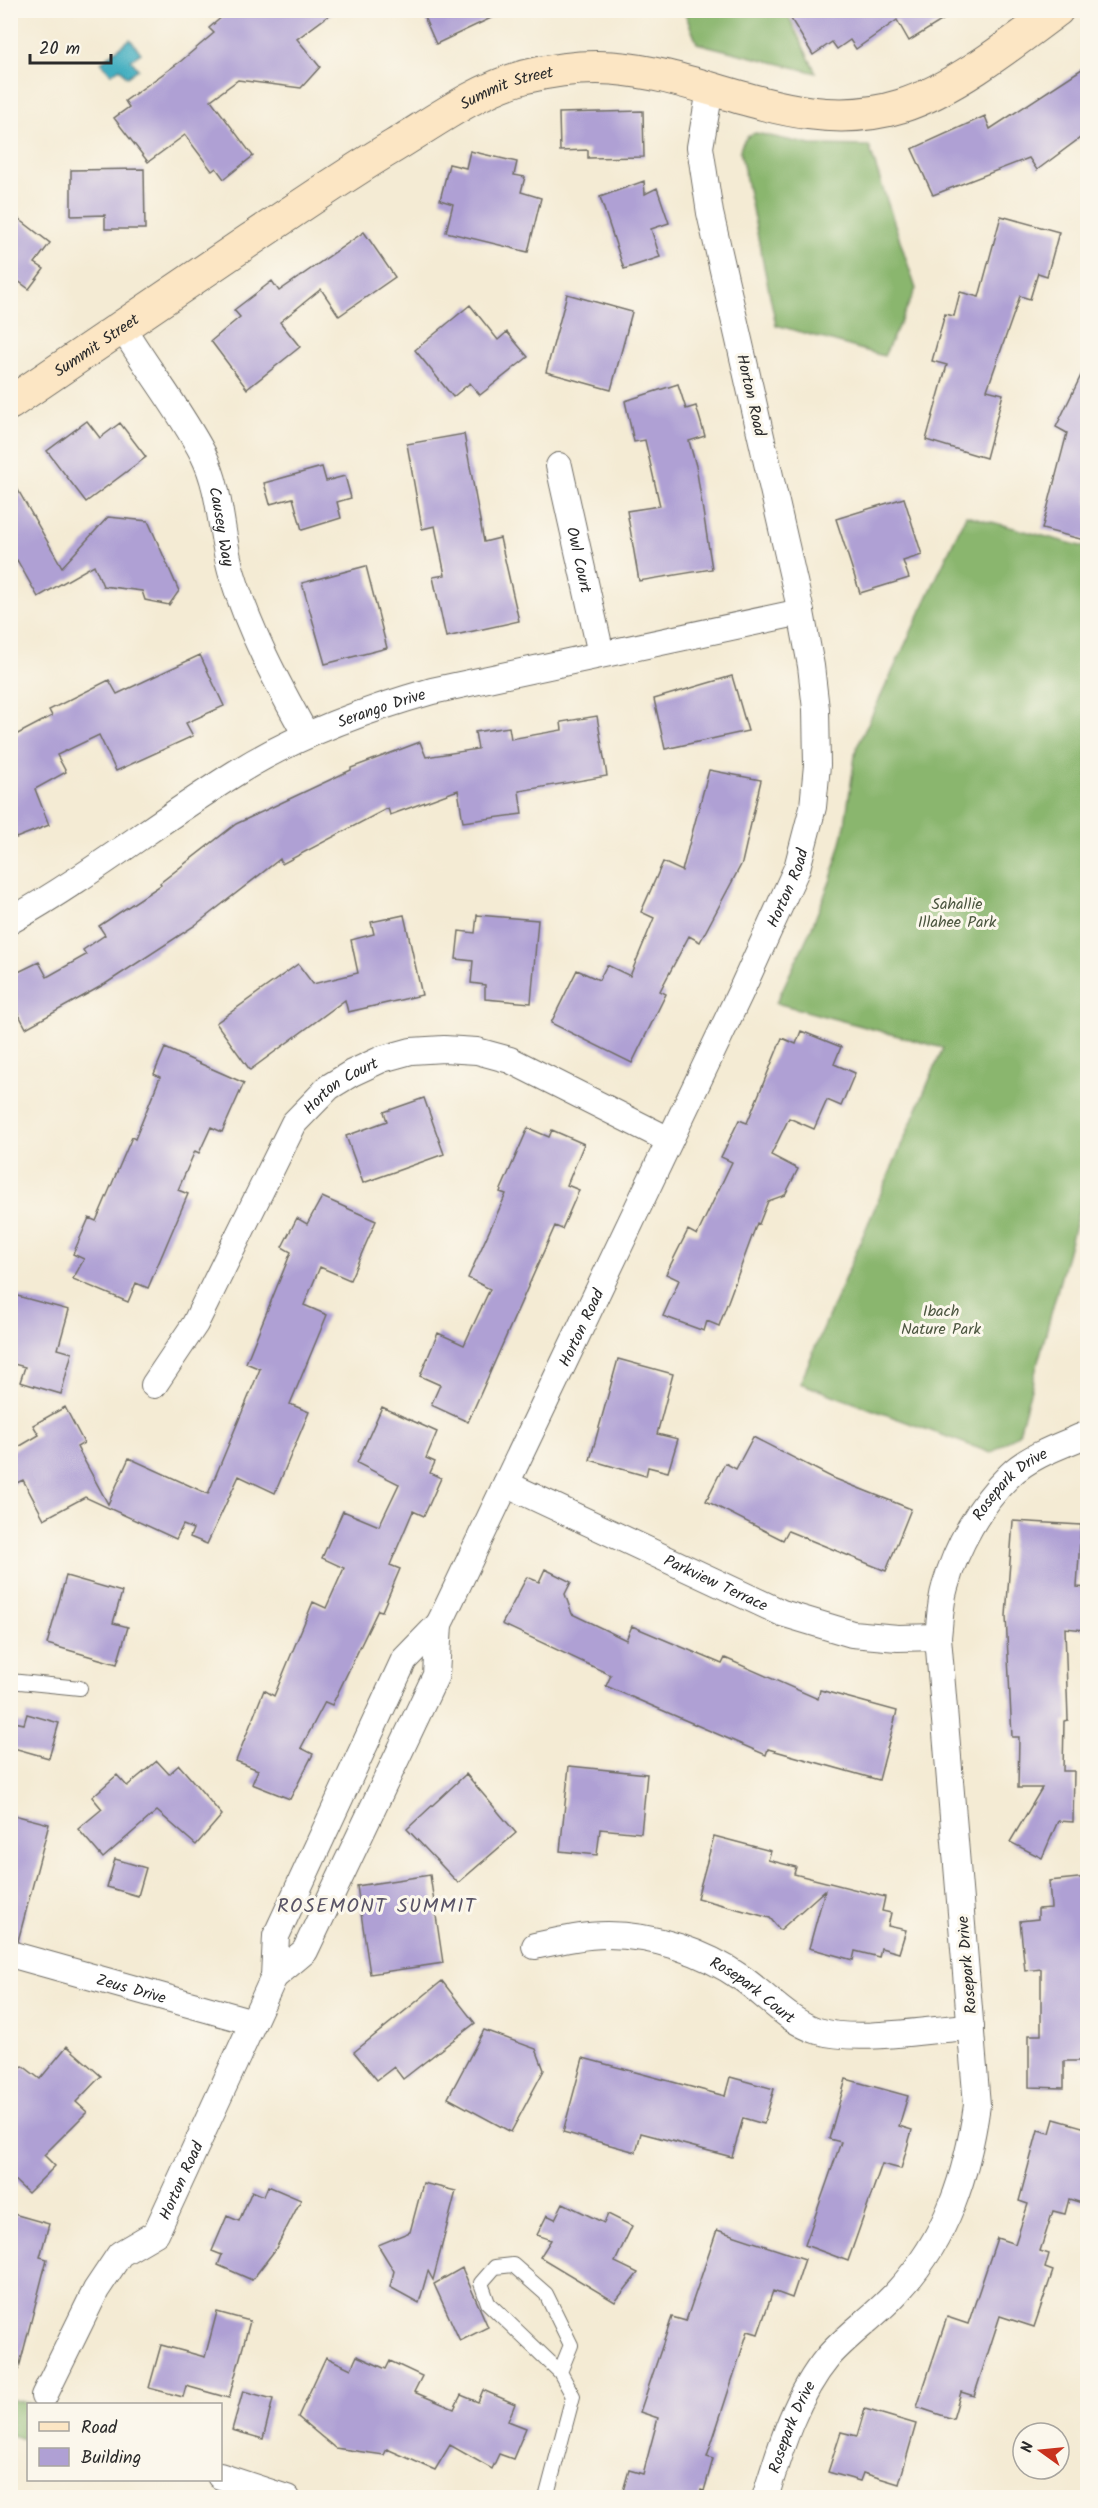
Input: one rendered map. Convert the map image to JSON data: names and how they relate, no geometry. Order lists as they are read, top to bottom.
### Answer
{
  "streets": {
    "street": [
      "Summit Street",
      "Horton Road",
      "Causey Way",
      "Owl Court",
      "Serango Drive",
      "Horton Court",
      "Rosepark Drive",
      "Parkview Terrace",
      "Zeus Drive",
      "Rosepark Court"
    ]
  },
  "crossings": [
    ["Summit Street", "Horton Road"],
    ["Summit Street", "Causey Way"],
    ["Horton Road", "Serango Drive"],
    ["Horton Road", "Horton Court"],
    ["Horton Road", "Parkview Terrace"],
    ["Horton Road", "Zeus Drive"],
    ["Causey Way", "Serango Drive"],
    ["Owl Court", "Serango Drive"],
    ["Rosepark Drive", "Parkview Terrace"],
    ["Rosepark Drive", "Rosepark Court"]
  ],
  "districts": ["ROSEMONT SUMMIT"],
  "parks": ["Sahallie Illahee Park", "Ibach Nature Park"],
  "legend": ["Road", "Building"],
  "scale_bar": "20 m",
  "north": "left"
}
